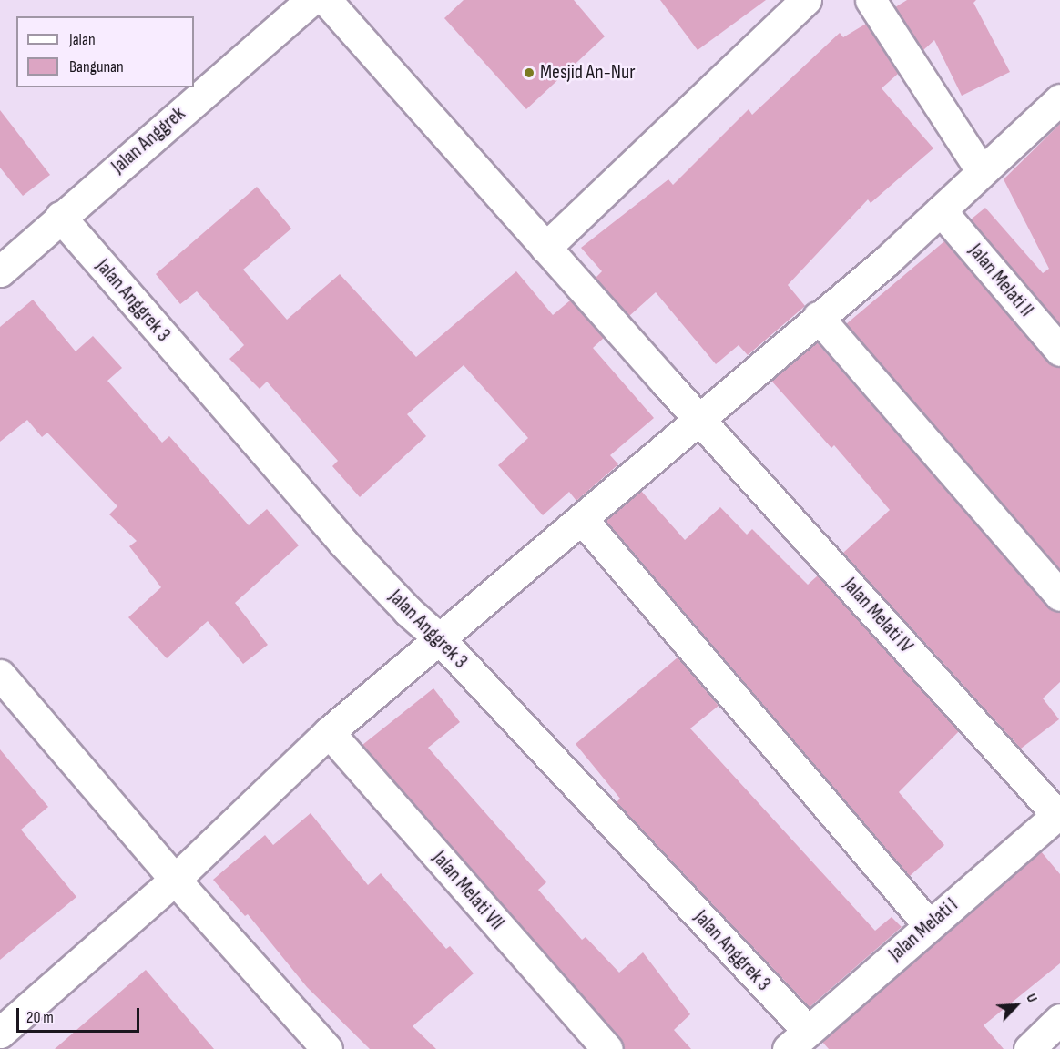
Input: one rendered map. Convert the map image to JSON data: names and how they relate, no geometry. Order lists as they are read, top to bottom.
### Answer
{
  "streets": {
    "street": [
      "Jalan Anggrek",
      "Jalan Melati II",
      "Jalan Anggrek 3",
      "Jalan Melati IV",
      "Jalan Melati VII",
      "Jalan Melati I"
    ]
  },
  "crossings": [
    ["Jalan Anggrek", "Jalan Anggrek 3"],
    ["Jalan Anggrek 3", "Jalan Melati I"],
    ["Jalan Melati IV", "Jalan Melati I"]
  ],
  "places": ["Mesjid An-Nur"],
  "legend": ["Jalan", "Bangunan"],
  "scale_bar": "20 m",
  "north": "top right"
}
